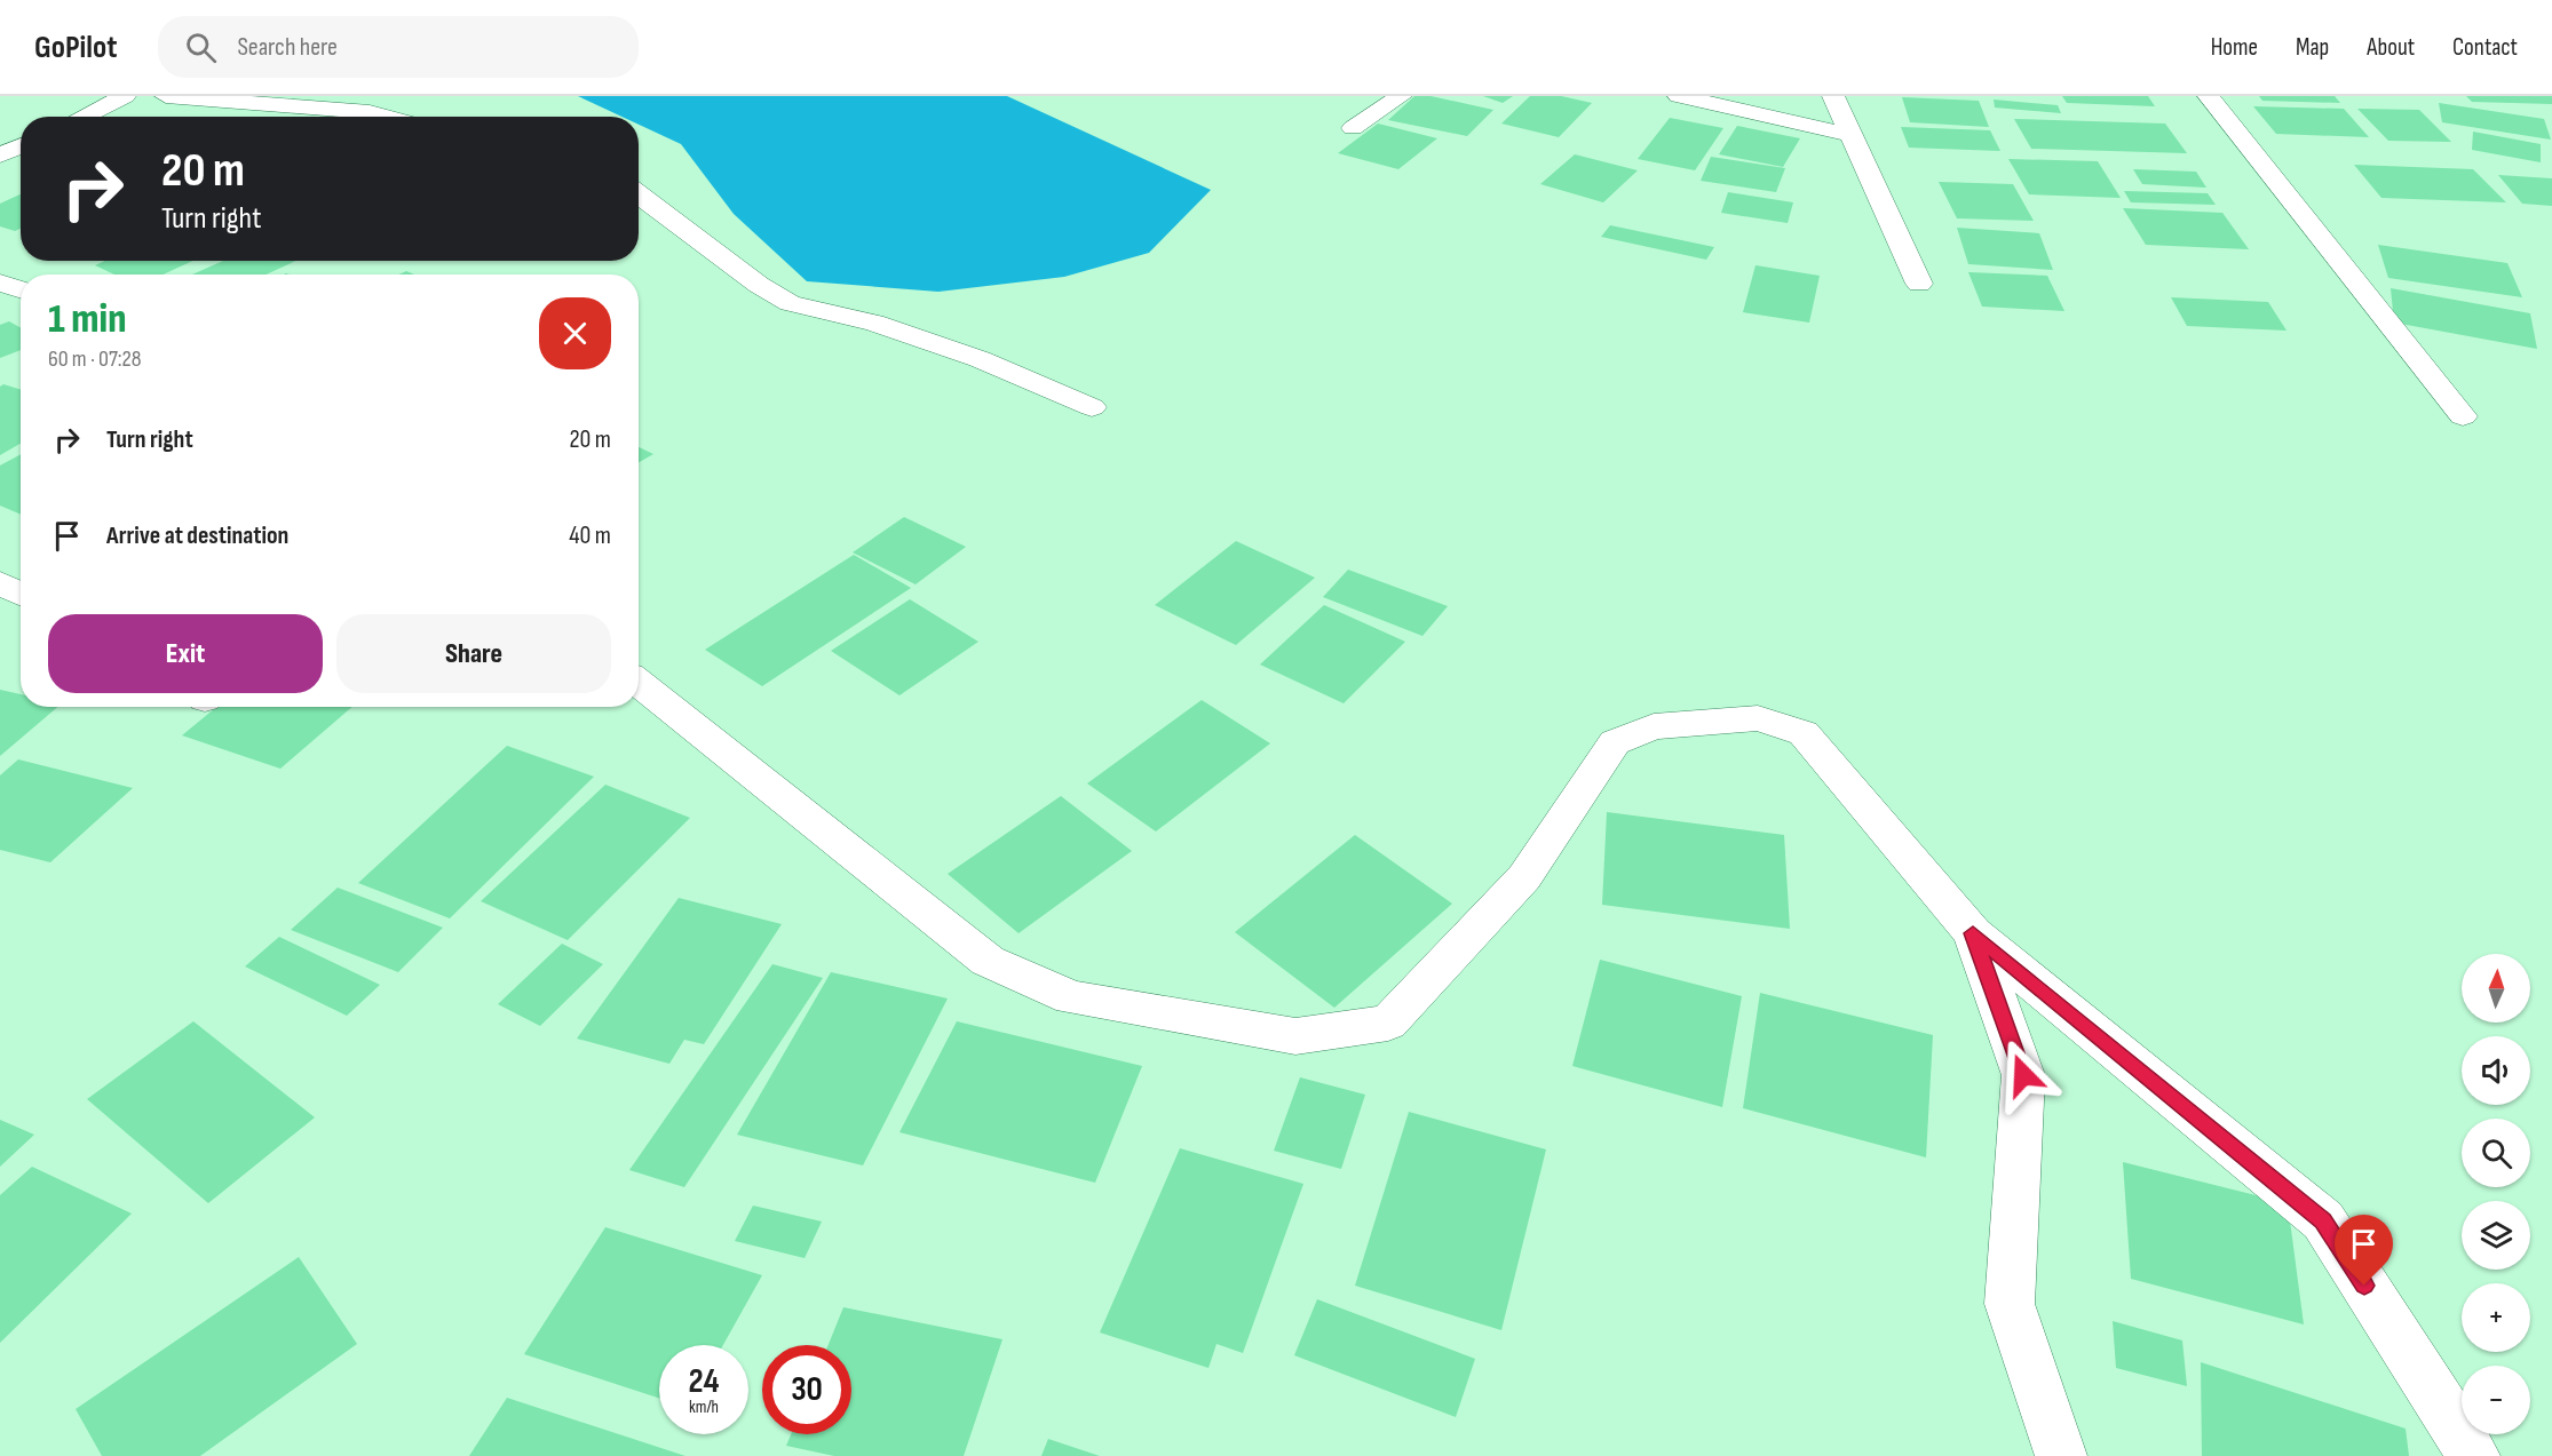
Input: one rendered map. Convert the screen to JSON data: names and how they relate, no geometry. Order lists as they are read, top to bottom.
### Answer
{
  "north": "top",
  "page": {
    "header": "GoPilot",
    "search": "Search here",
    "nav": [
      "Home",
      "Map",
      "About",
      "Contact"
    ],
    "turn": ["20 m", "Turn right"],
    "heading": ["1 min", "60 m · 07:28"],
    "list": [
      {
        "name": "Turn right",
        "value": "20 m"
      },
      {
        "name": "Arrive at destination",
        "value": "40 m"
      }
    ],
    "buttons": ["Exit", "Share"],
    "map_buttons": ["+", "−"],
    "speed": "24 km/h",
    "limit": "30"
  }
}
